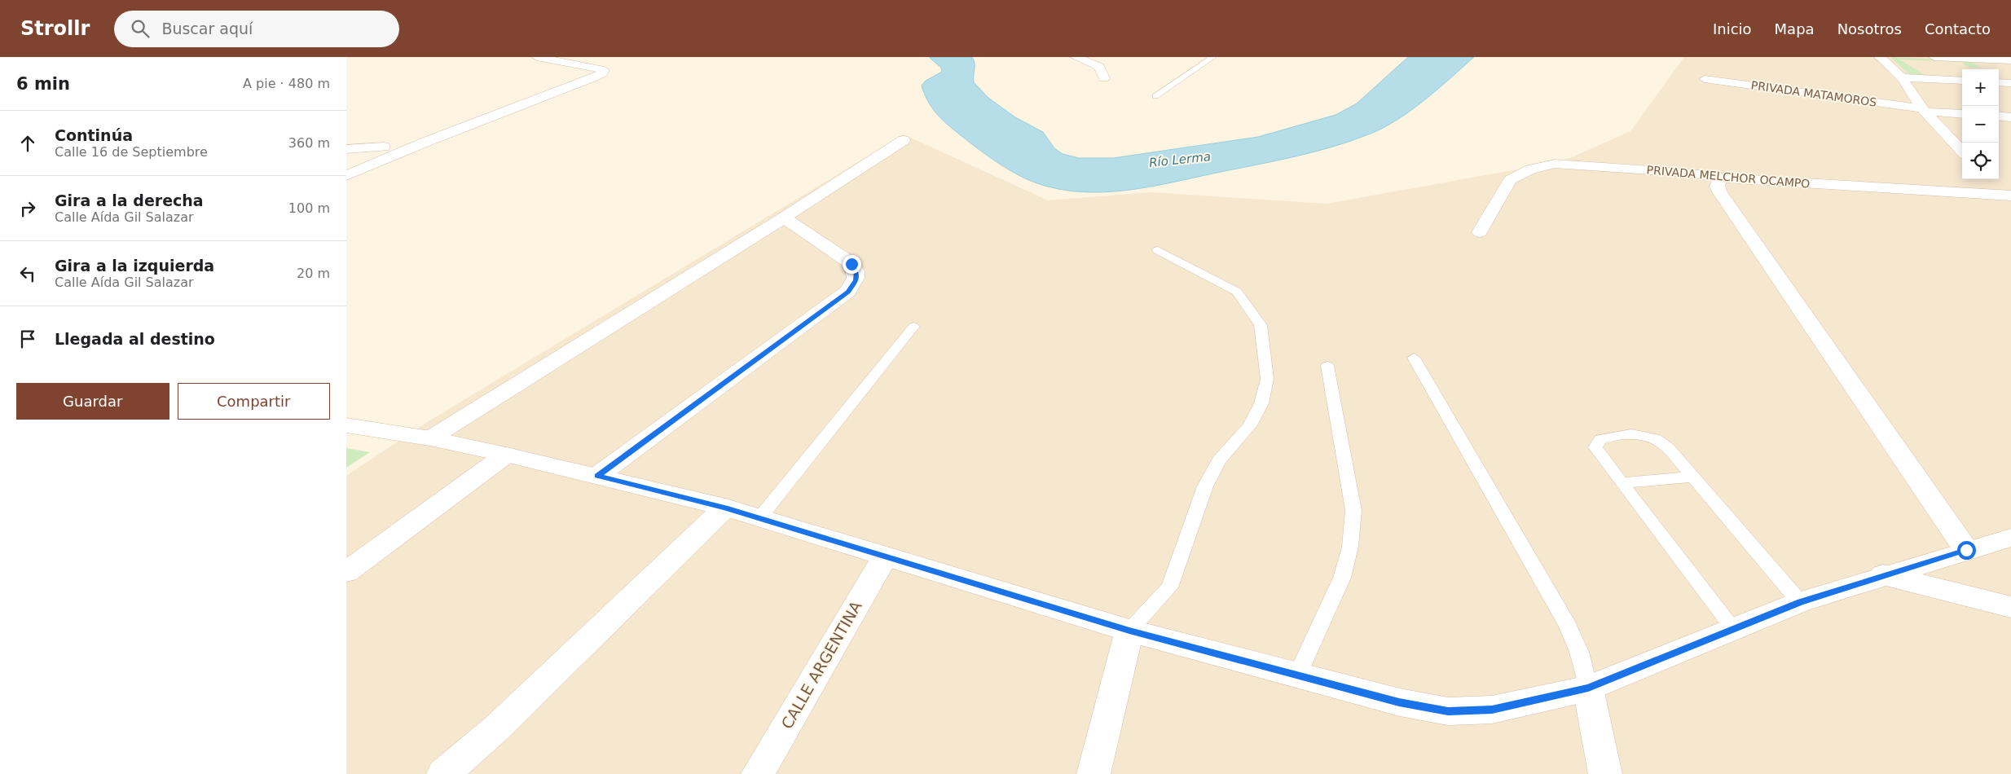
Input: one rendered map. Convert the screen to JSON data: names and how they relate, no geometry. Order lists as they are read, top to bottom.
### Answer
{
  "streets": {
    "street": ["PRIVADA MATAMOROS", "PRIVADA MELCHOR OCAMPO", "CALLE ARGENTINA"]
  },
  "water": ["Río Lerma"],
  "page": {
    "header": "Strollr",
    "search": "Buscar aquí",
    "nav": [
      "Inicio",
      "Mapa",
      "Nosotros",
      "Contacto"
    ],
    "heading": ["6 min", "A pie · 480 m"],
    "map_buttons": ["+", "−"],
    "list": [
      ["Continúa", "Calle 16 de Septiembre", "360 m"],
      ["Gira a la derecha", "Calle Aída Gil Salazar", "100 m"],
      ["Gira a la izquierda", "Calle Aída Gil Salazar", "20 m"],
      "Llegada al destino"
    ],
    "buttons": ["Guardar", "Compartir"]
  }
}
